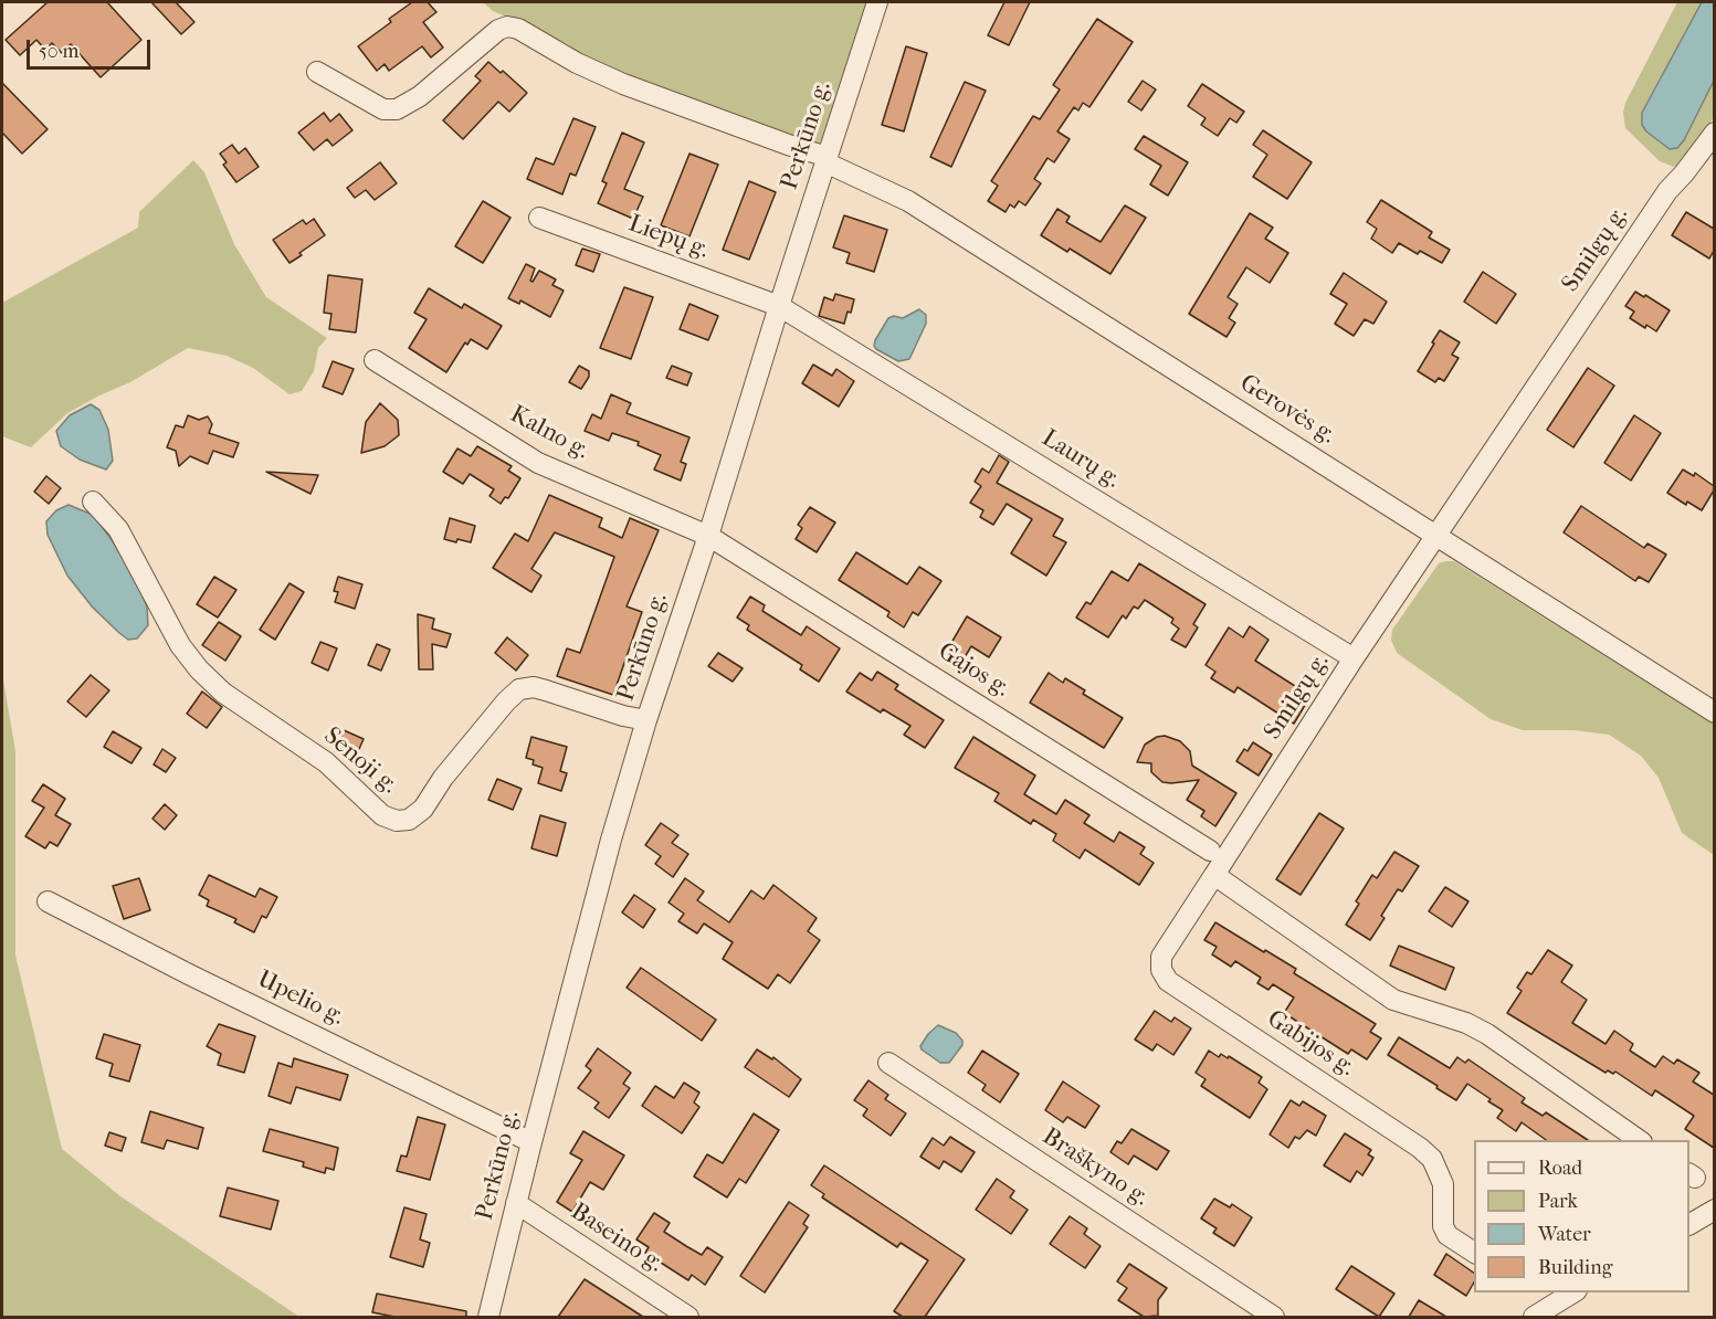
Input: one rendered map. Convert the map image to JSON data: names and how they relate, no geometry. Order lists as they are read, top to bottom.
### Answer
{
  "streets": {
    "street": [
      "Perkūno g.",
      "Liepų g.",
      "Smilgų g.",
      "Gerovės g.",
      "Kalno g.",
      "Laurų g.",
      "Gajos g.",
      "Senoji g.",
      "Upelio g.",
      "Gabijos g.",
      "Braškyno g.",
      "Baseino g."
    ]
  },
  "crossings": [
    ["Perkūno g.", "Liepų g."],
    ["Perkūno g.", "Gerovės g."],
    ["Perkūno g.", "Kalno g."],
    ["Perkūno g.", "Laurų g."],
    ["Perkūno g.", "Gajos g."],
    ["Perkūno g.", "Senoji g."],
    ["Perkūno g.", "Upelio g."],
    ["Perkūno g.", "Baseino g."],
    ["Liepų g.", "Laurų g."],
    ["Smilgų g.", "Gerovės g."],
    ["Smilgų g.", "Laurų g."],
    ["Smilgų g.", "Gabijos g."],
    ["Kalno g.", "Gajos g."]
  ],
  "legend": [
    "Road",
    "Park",
    "Water",
    "Building"
  ],
  "scale_bar": "50 m"
}
